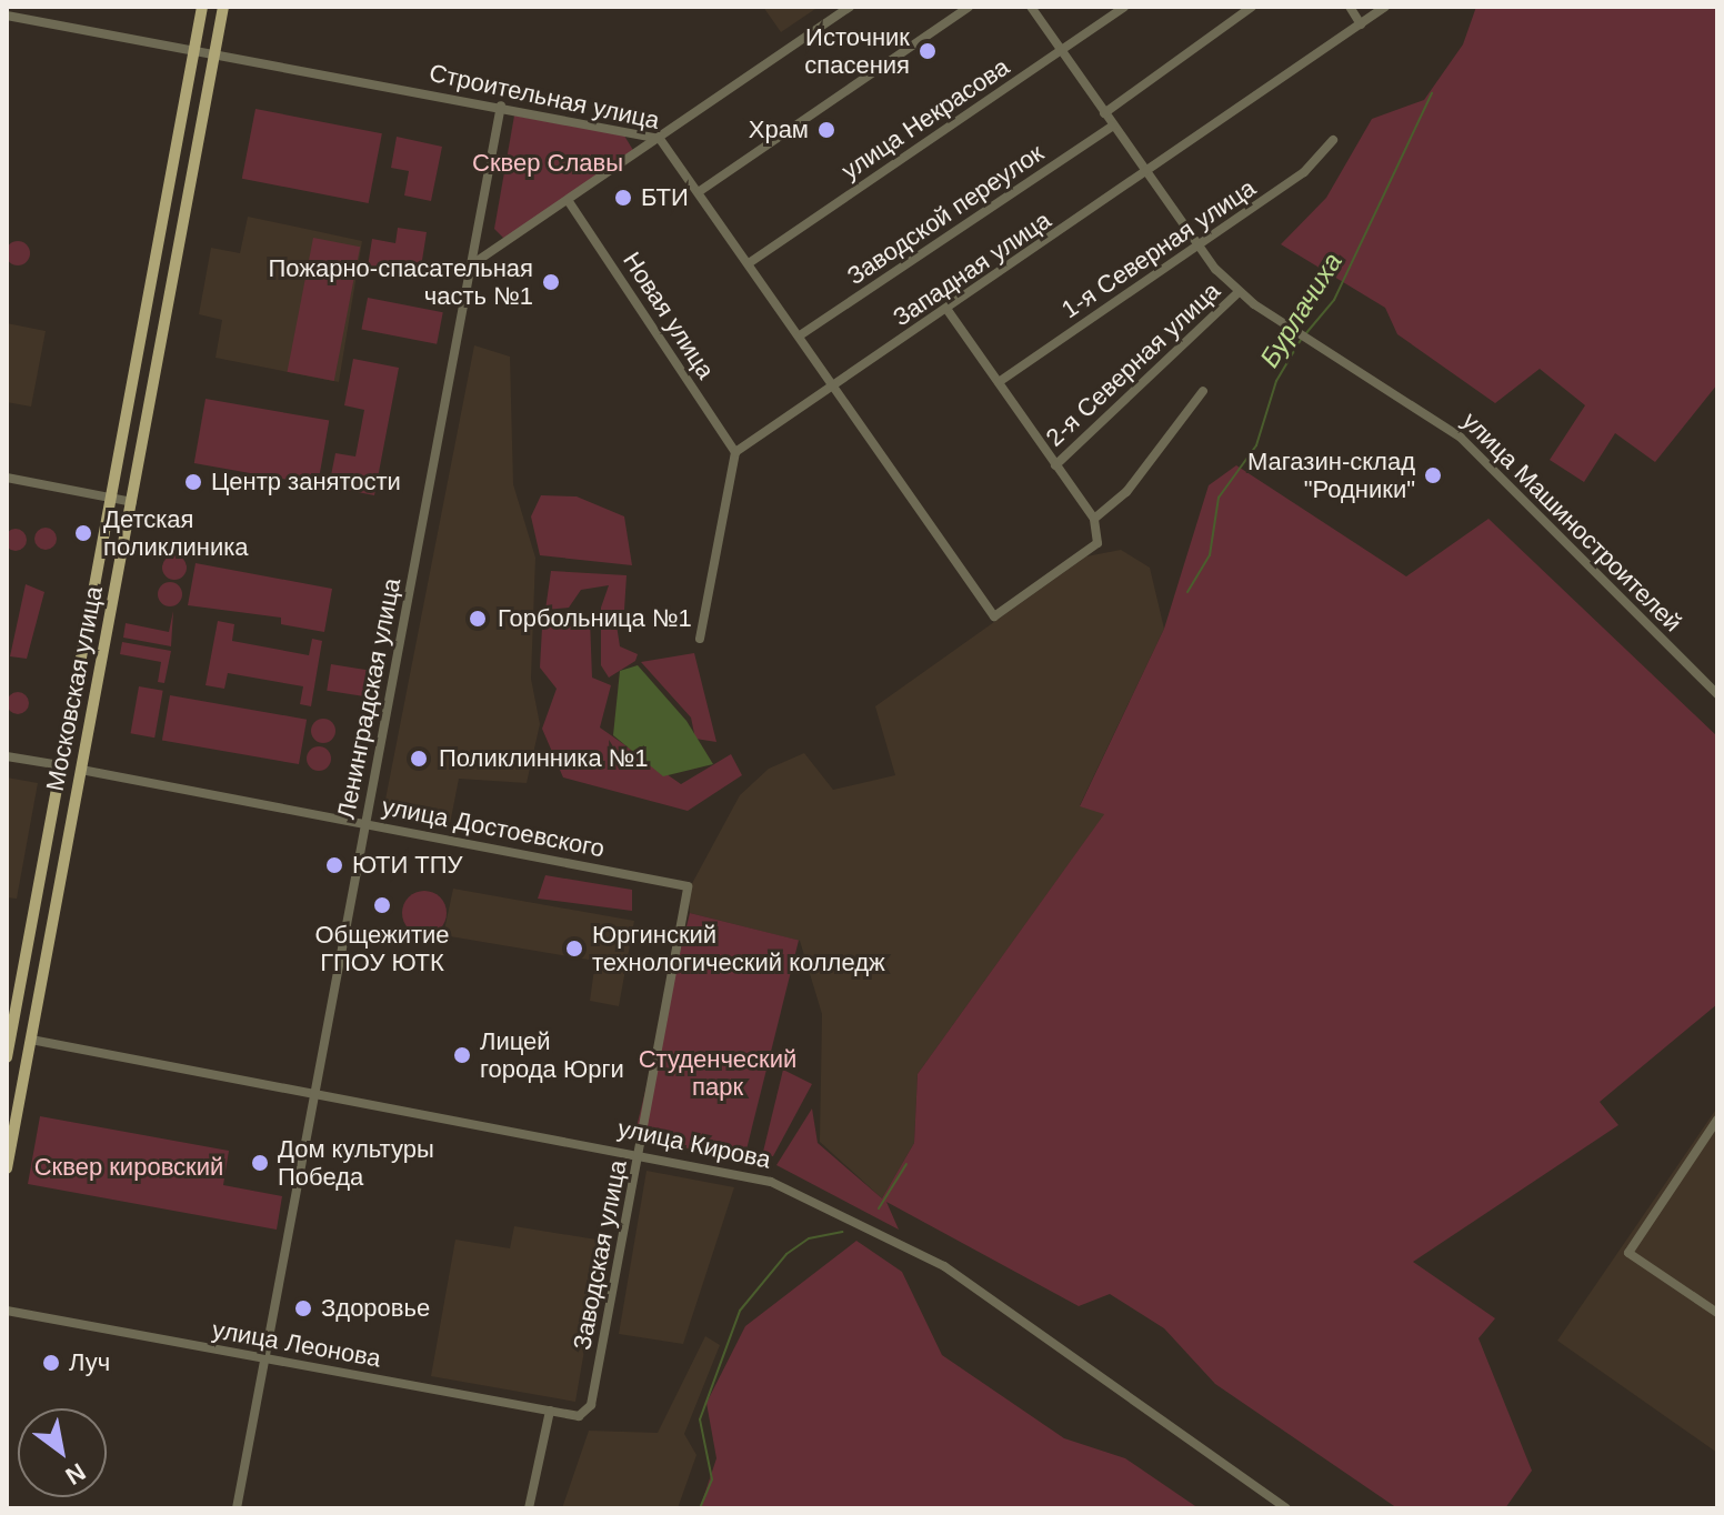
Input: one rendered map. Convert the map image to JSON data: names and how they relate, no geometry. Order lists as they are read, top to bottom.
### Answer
{
  "streets": {
    "main road": ["Московская улица", "улица Кирова"],
    "street": [
      "Строительная улица",
      "улица Некрасова",
      "Заводской переулок",
      "1-я Северная улица",
      "Западная улица",
      "Новая улица",
      "2-я Северная улица",
      "улица Машиностроителей",
      "Ленинградская улица",
      "улица Достоевского",
      "Заводская улица",
      "улица Леонова"
    ]
  },
  "crossings": [
    ["Строительная улица", "улица Некрасова"],
    ["Строительная улица", "Заводской переулок"],
    ["Строительная улица", "Западная улица"],
    ["Строительная улица", "Московская улица"],
    ["Строительная улица", "Ленинградская улица"],
    ["улица Некрасова", "улица Машиностроителей"],
    ["Заводской переулок", "улица Машиностроителей"],
    ["1-я Северная улица", "улица Машиностроителей"],
    ["Западная улица", "Новая улица"],
    ["Западная улица", "улица Машиностроителей"],
    ["2-я Северная улица", "улица Машиностроителей"],
    ["Московская улица", "улица Достоевского"],
    ["Московская улица", "улица Кирова"],
    ["Ленинградская улица", "улица Достоевского"],
    ["Ленинградская улица", "улица Кирова"],
    ["Ленинградская улица", "улица Леонова"],
    ["улица Достоевского", "Заводская улица"],
    ["улица Кирова", "Заводская улица"],
    ["Заводская улица", "улица Леонова"]
  ],
  "water": ["Бурлачиха"],
  "parks": ["Сквер Славы", "Студенческий парк", "Сквер кировский"],
  "places": [
    "Источник спасения",
    "Храм",
    "БТИ",
    "Пожарно-спасательная часть №1",
    "Магазин-склад \"Родники\"",
    "Центр занятости",
    "Детская поликлиника",
    "Горбольница №1",
    "Поликлинника №1",
    "ЮТИ ТПУ",
    "Общежитие ГПОУ ЮТК",
    "Юргинский технологический колледж",
    "Лицей города Юрги",
    "Дом культуры Победа",
    "Здоровье",
    "Луч"
  ],
  "north": "bottom right"
}
